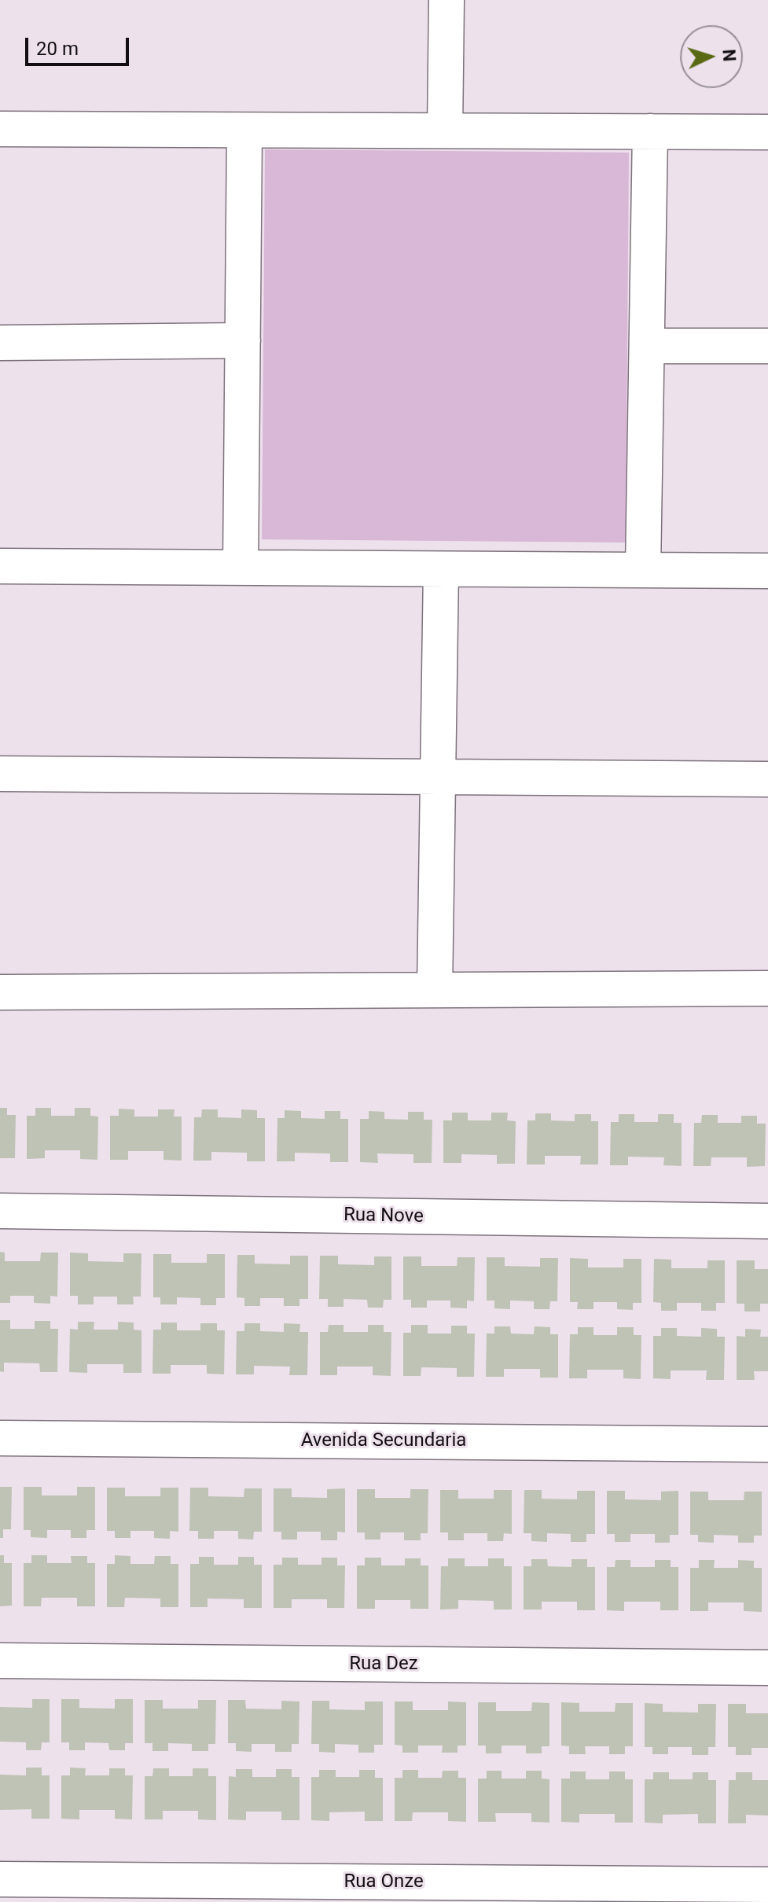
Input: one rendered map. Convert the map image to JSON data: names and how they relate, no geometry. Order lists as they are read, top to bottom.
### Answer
{
  "streets": {
    "street": [
      "Rua Nove",
      "Avenida Secundaria",
      "Rua Dez",
      "Rua Onze"
    ]
  },
  "scale_bar": "20 m",
  "north": "right"
}
